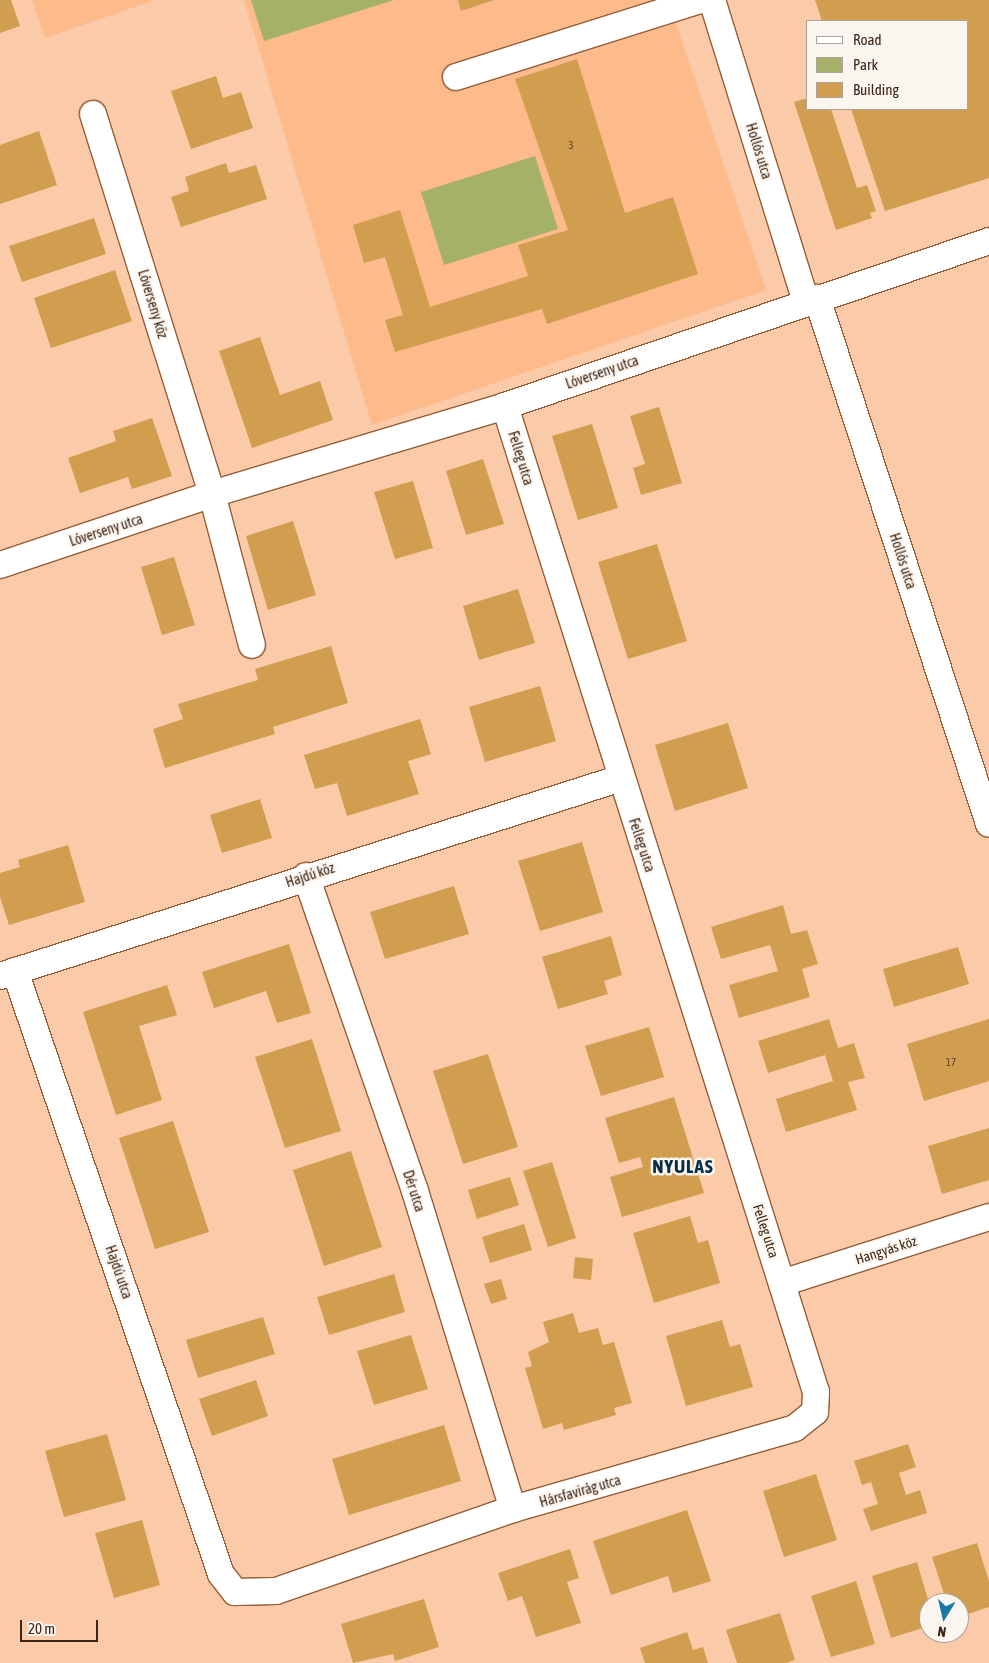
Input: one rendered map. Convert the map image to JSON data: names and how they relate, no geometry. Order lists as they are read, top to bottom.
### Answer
{
  "streets": {
    "street": [
      "Hollós utca",
      "Lóverseny köz",
      "Lóverseny utca",
      "Felleg utca",
      "Hajdú köz",
      "Dér utca",
      "Hangyás köz",
      "Hajdú utca",
      "Hársfavirág utca"
    ]
  },
  "crossings": [
    ["Hollós utca", "Lóverseny utca"],
    ["Lóverseny köz", "Lóverseny utca"],
    ["Lóverseny utca", "Felleg utca"],
    ["Felleg utca", "Hajdú köz"],
    ["Felleg utca", "Hangyás köz"],
    ["Felleg utca", "Hársfavirág utca"],
    ["Hajdú köz", "Dér utca"],
    ["Hajdú köz", "Hajdú utca"],
    ["Dér utca", "Hársfavirág utca"],
    ["Hangyás köz", "Hársfavirág utca"],
    ["Hajdú utca", "Hársfavirág utca"]
  ],
  "districts": ["NYULAS"],
  "house_numbers": ["3", "17"],
  "legend": ["Road", "Park", "Building"],
  "scale_bar": "20 m",
  "north": "bottom"
}
